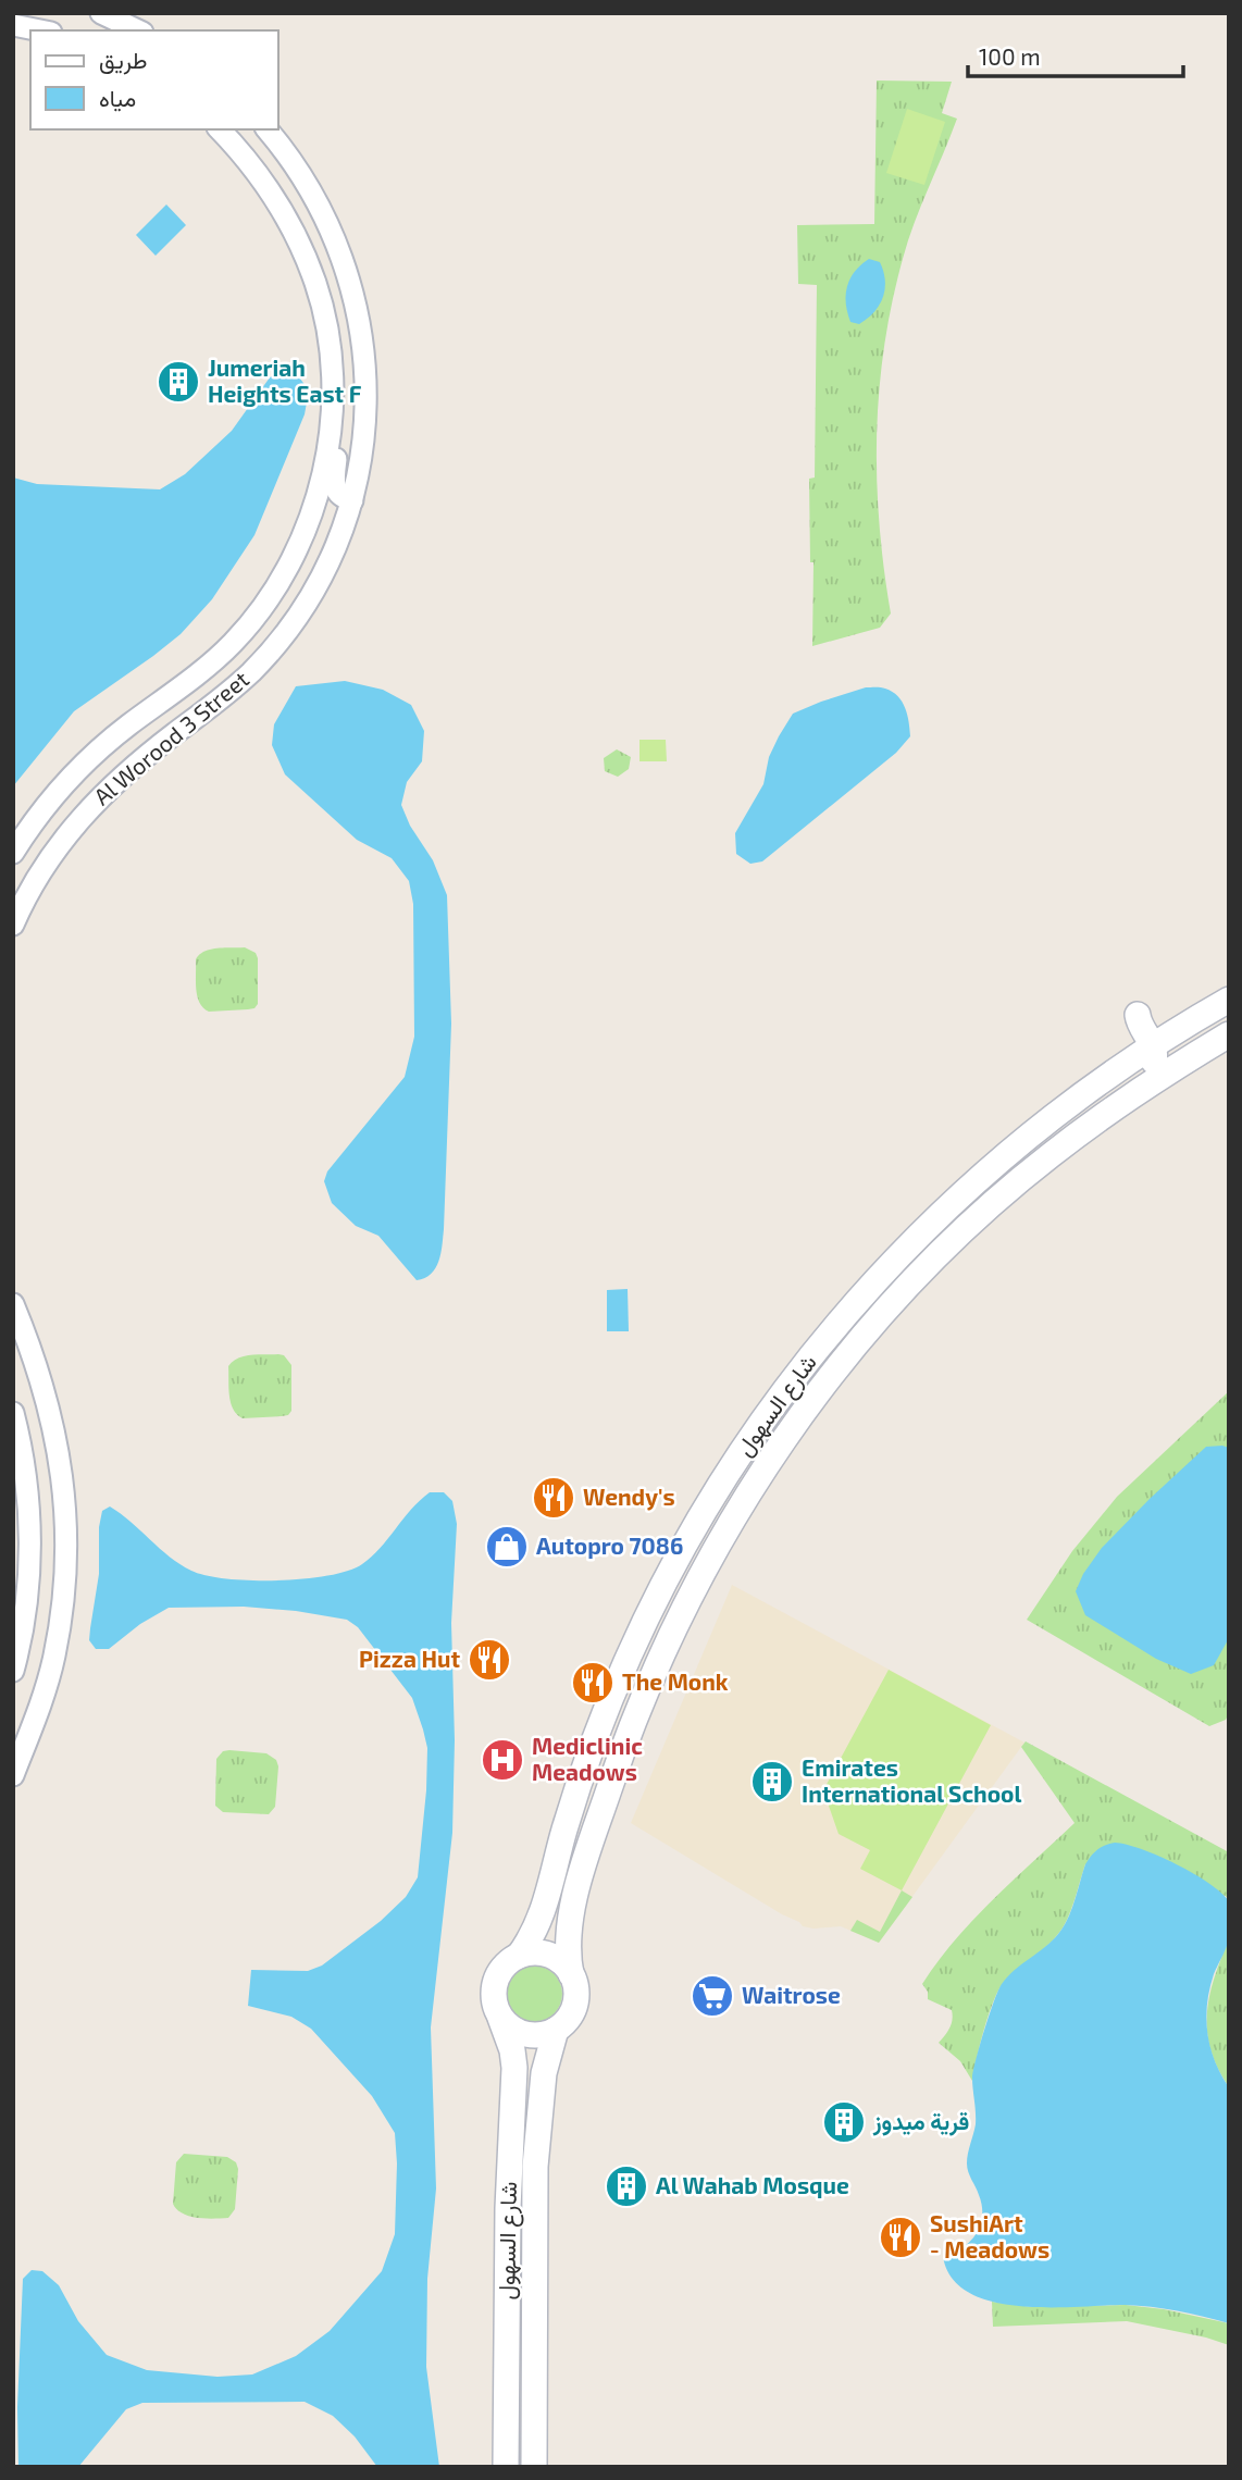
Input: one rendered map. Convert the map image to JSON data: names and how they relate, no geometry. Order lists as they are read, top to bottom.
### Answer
{
  "streets": {
    "main road": ["شارع السهول"],
    "street": ["Al Worood 3 Street"]
  },
  "places": {
    "building": [
      "Jumeriah Heights East F",
      "Emirates International School",
      "قرية ميدوز",
      "Al Wahab Mosque"
    ],
    "restaurant": [
      "Wendy's",
      "Pizza Hut",
      "The Monk",
      "SushiArt - Meadows"
    ],
    "shop": ["Autopro 7086"],
    "hospital": ["Mediclinic Meadows"],
    "supermarket": ["Waitrose"]
  },
  "legend": ["طريق", "مياه"],
  "scale_bar": "100 m"
}
